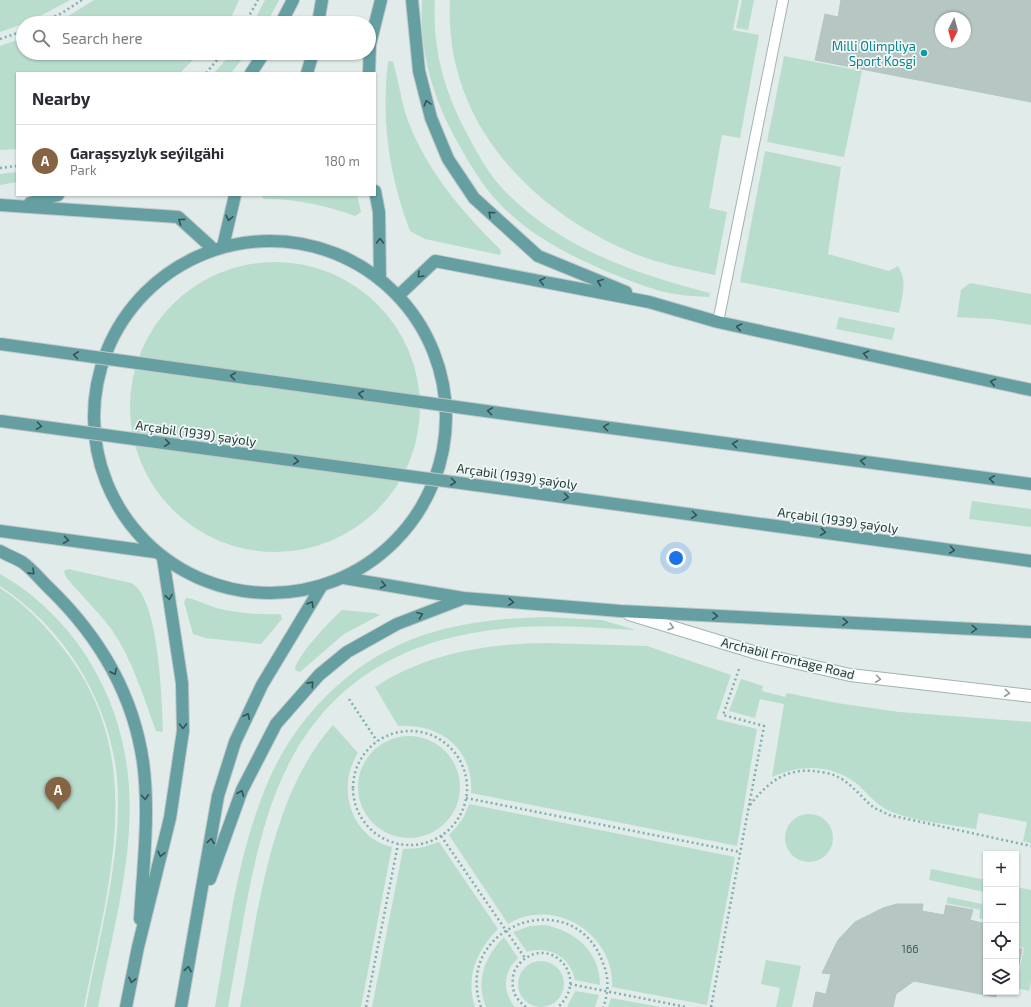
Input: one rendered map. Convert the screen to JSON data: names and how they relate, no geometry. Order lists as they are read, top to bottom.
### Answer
{
  "streets": {
    "main road": ["Arçabil (1939) şaýoly"],
    "street": ["Archabil Frontage Road"]
  },
  "one_way": ["Archabil Frontage Road"],
  "places": ["Milli Olimpliya Sport Kosgi"],
  "house_numbers": ["166"],
  "north": "bottom",
  "page": {
    "search": "Search here",
    "heading": "Nearby",
    "list": [
      {
        "mark": "A",
        "name": "Garaşsyzlyk seýilgähi",
        "note": "Park",
        "value": "180 m"
      }
    ],
    "pins": "A",
    "map_buttons": ["+", "−"]
  }
}
